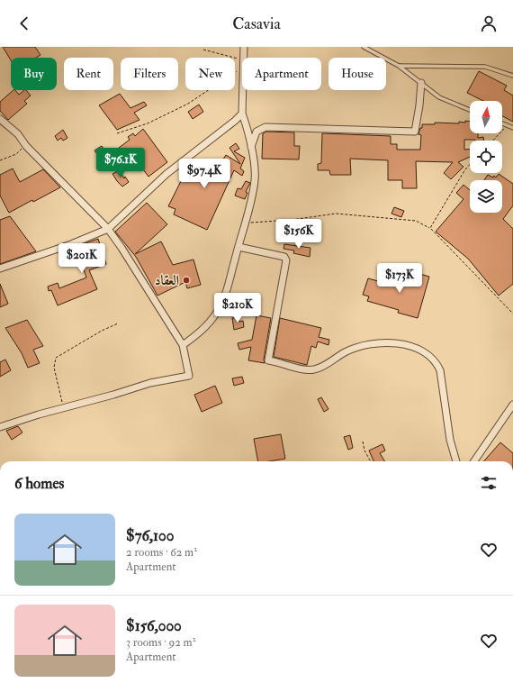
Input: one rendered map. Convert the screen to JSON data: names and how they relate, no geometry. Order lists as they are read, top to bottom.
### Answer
{
  "places": ["العقاد"],
  "north": "top",
  "page": {
    "header": "Casavia",
    "chip": [
      "Buy",
      "Rent",
      "Filters",
      "New",
      "Apartment",
      "House"
    ],
    "price": [
      "$76.1K",
      "$97.4K",
      "$156K",
      "$201K",
      "$173K",
      "$210K"
    ],
    "heading": "6 homes",
    "list": [
      {
        "name": "$76,100",
        "note": "2 rooms · 62 m² · Apartment"
      },
      {
        "name": "$156,000",
        "note": "3 rooms · 92 m² · Apartment"
      }
    ]
  }
}
